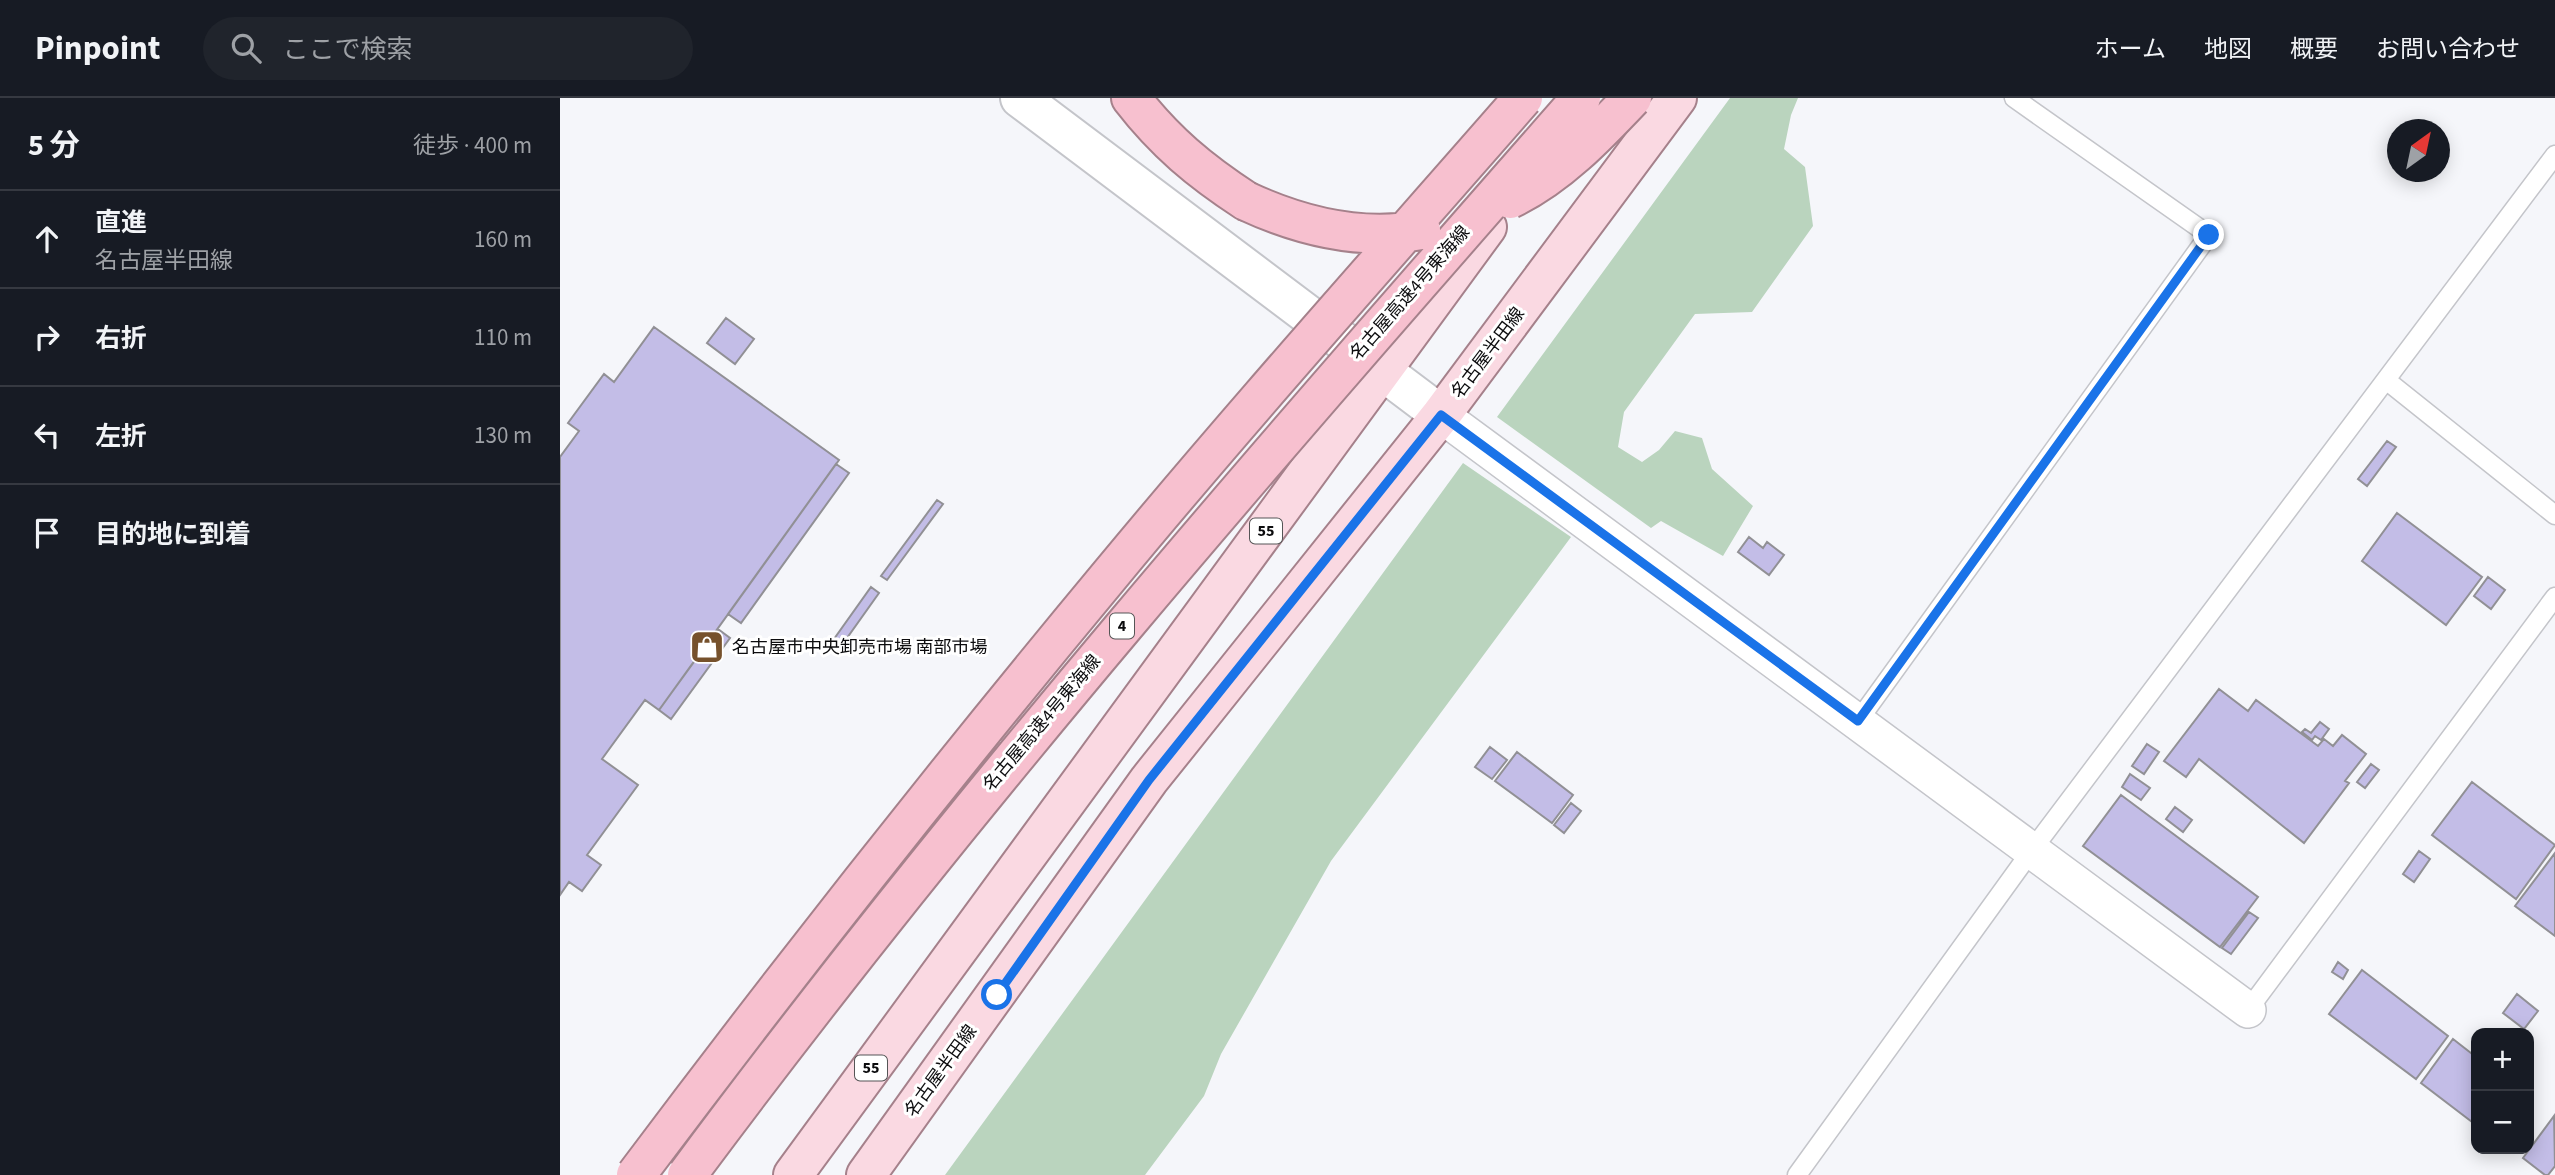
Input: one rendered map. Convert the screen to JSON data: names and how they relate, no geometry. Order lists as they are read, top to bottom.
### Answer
{
  "streets": {
    "highway": ["名古屋高速4号東海線", "4"],
    "main road": ["名古屋半田線", "55"]
  },
  "crossings": [
    ["名古屋高速4号東海線", "55"]
  ],
  "places": {
    "shop": ["名古屋市中央卸売市場 南部市場"]
  },
  "north": "top right",
  "page": {
    "header": "Pinpoint",
    "search": "ここで検索",
    "nav": [
      "ホーム",
      "地図",
      "概要",
      "お問い合わせ"
    ],
    "heading": ["5 分", "徒歩 · 400 m"],
    "list": [
      ["直進", "名古屋半田線", "160 m"],
      ["右折", "110 m"],
      ["左折", "130 m"],
      "目的地に到着"
    ],
    "map_buttons": ["+", "−"]
  }
}
